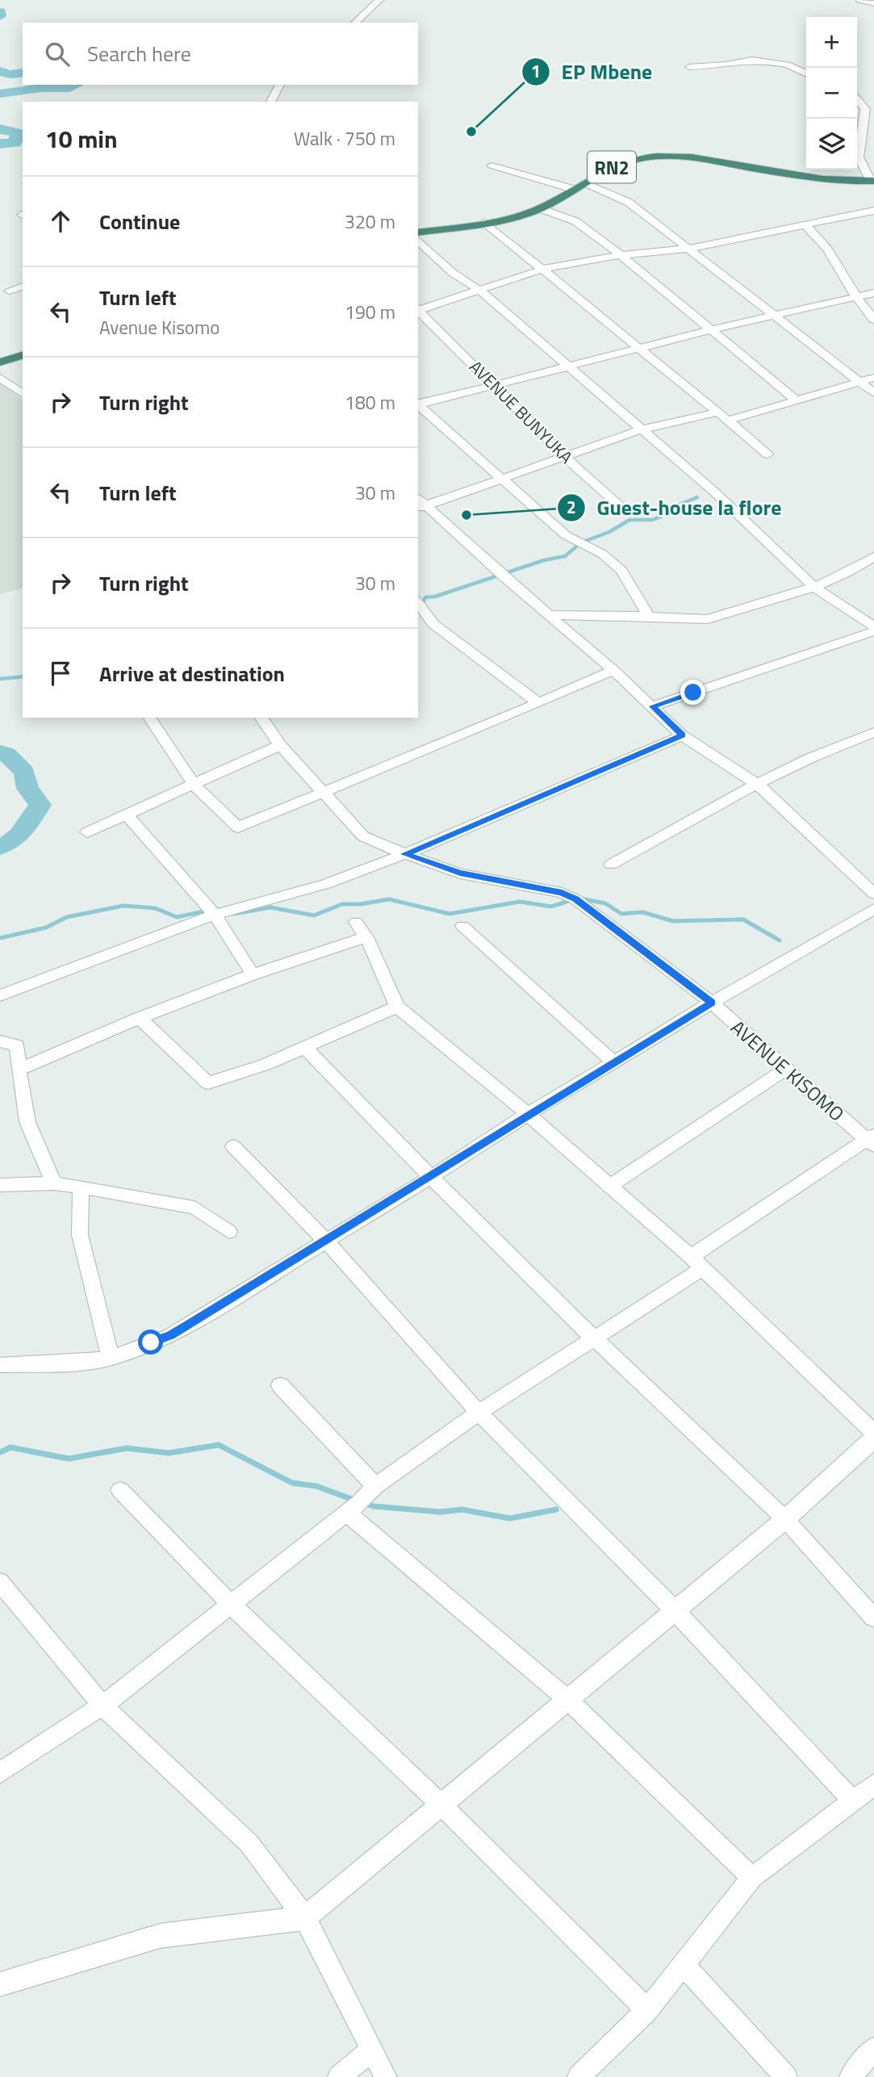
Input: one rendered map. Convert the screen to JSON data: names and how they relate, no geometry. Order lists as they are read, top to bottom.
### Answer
{
  "streets": {
    "highway": ["RN2"],
    "street": ["AVENUE BUNYUKA", "AVENUE KISOMO"]
  },
  "places": ["EP Mbene", "Guest-house la flore"],
  "page": {
    "map_buttons": ["+", "−"],
    "search": "Search here",
    "heading": ["10 min", "Walk · 750 m"],
    "list": [
      ["Continue", "320 m"],
      ["Turn left", "Avenue Kisomo", "190 m"],
      ["Turn right", "180 m"],
      ["Turn left", "30 m"],
      ["Turn right", "30 m"],
      "Arrive at destination"
    ]
  }
}
